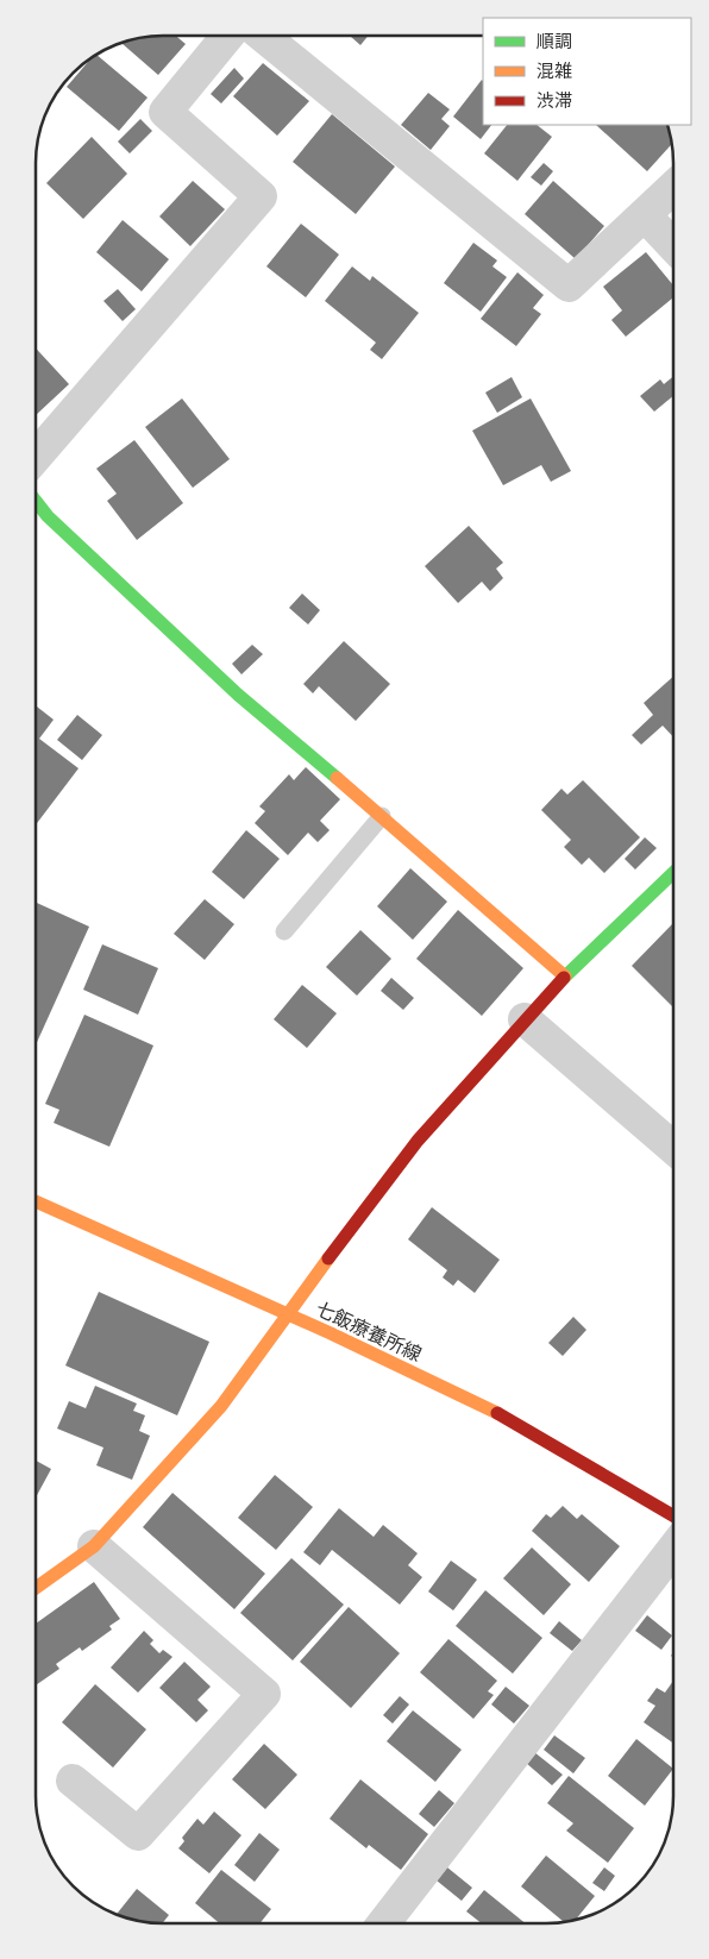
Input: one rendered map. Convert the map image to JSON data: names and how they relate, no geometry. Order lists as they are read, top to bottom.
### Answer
{
  "streets": {
    "street": ["七飯療養所線"]
  },
  "legend": ["順調", "混雑", "渋滞"]
}
